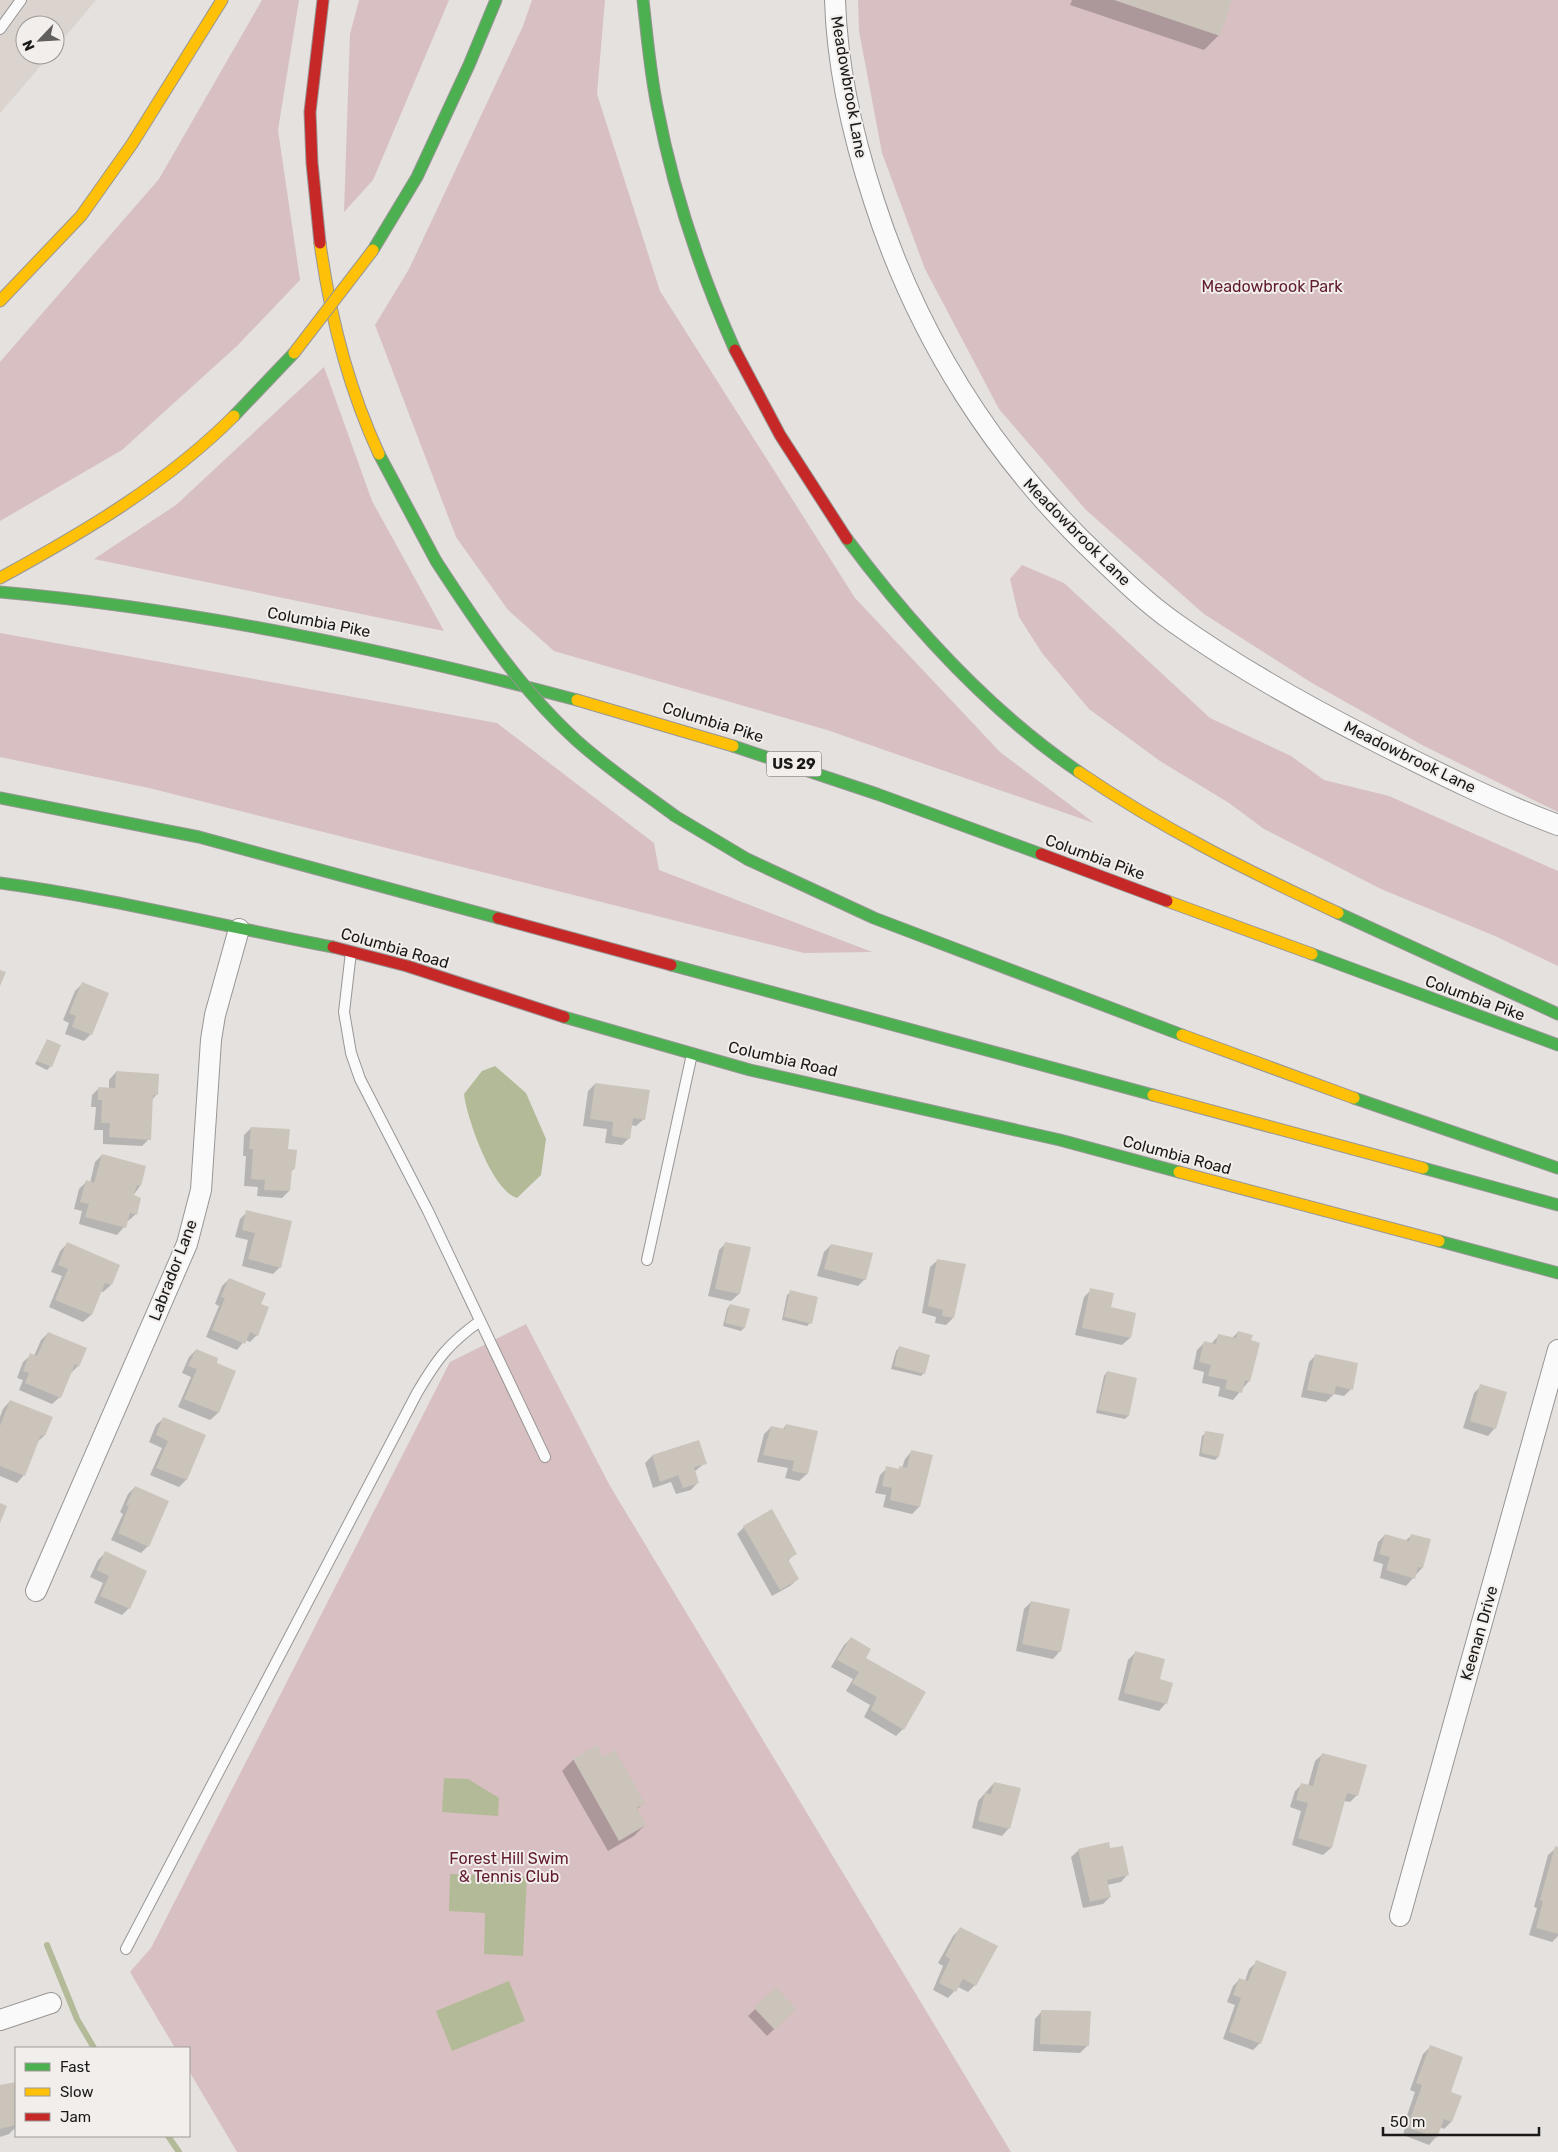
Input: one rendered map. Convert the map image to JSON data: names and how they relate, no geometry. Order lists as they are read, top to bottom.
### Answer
{
  "streets": {
    "main road": ["Columbia Pike", "US 29", "Columbia Road"],
    "street": ["Meadowbrook Lane", "Labrador Lane", "Keenan Drive"]
  },
  "crossings": [
    ["Columbia Road", "Labrador Lane"]
  ],
  "parks": ["Meadowbrook Park", "Forest Hill Swim & Tennis Club"],
  "legend": ["Fast", "Slow", "Jam"],
  "scale_bar": "50 m",
  "north": "bottom left"
}
